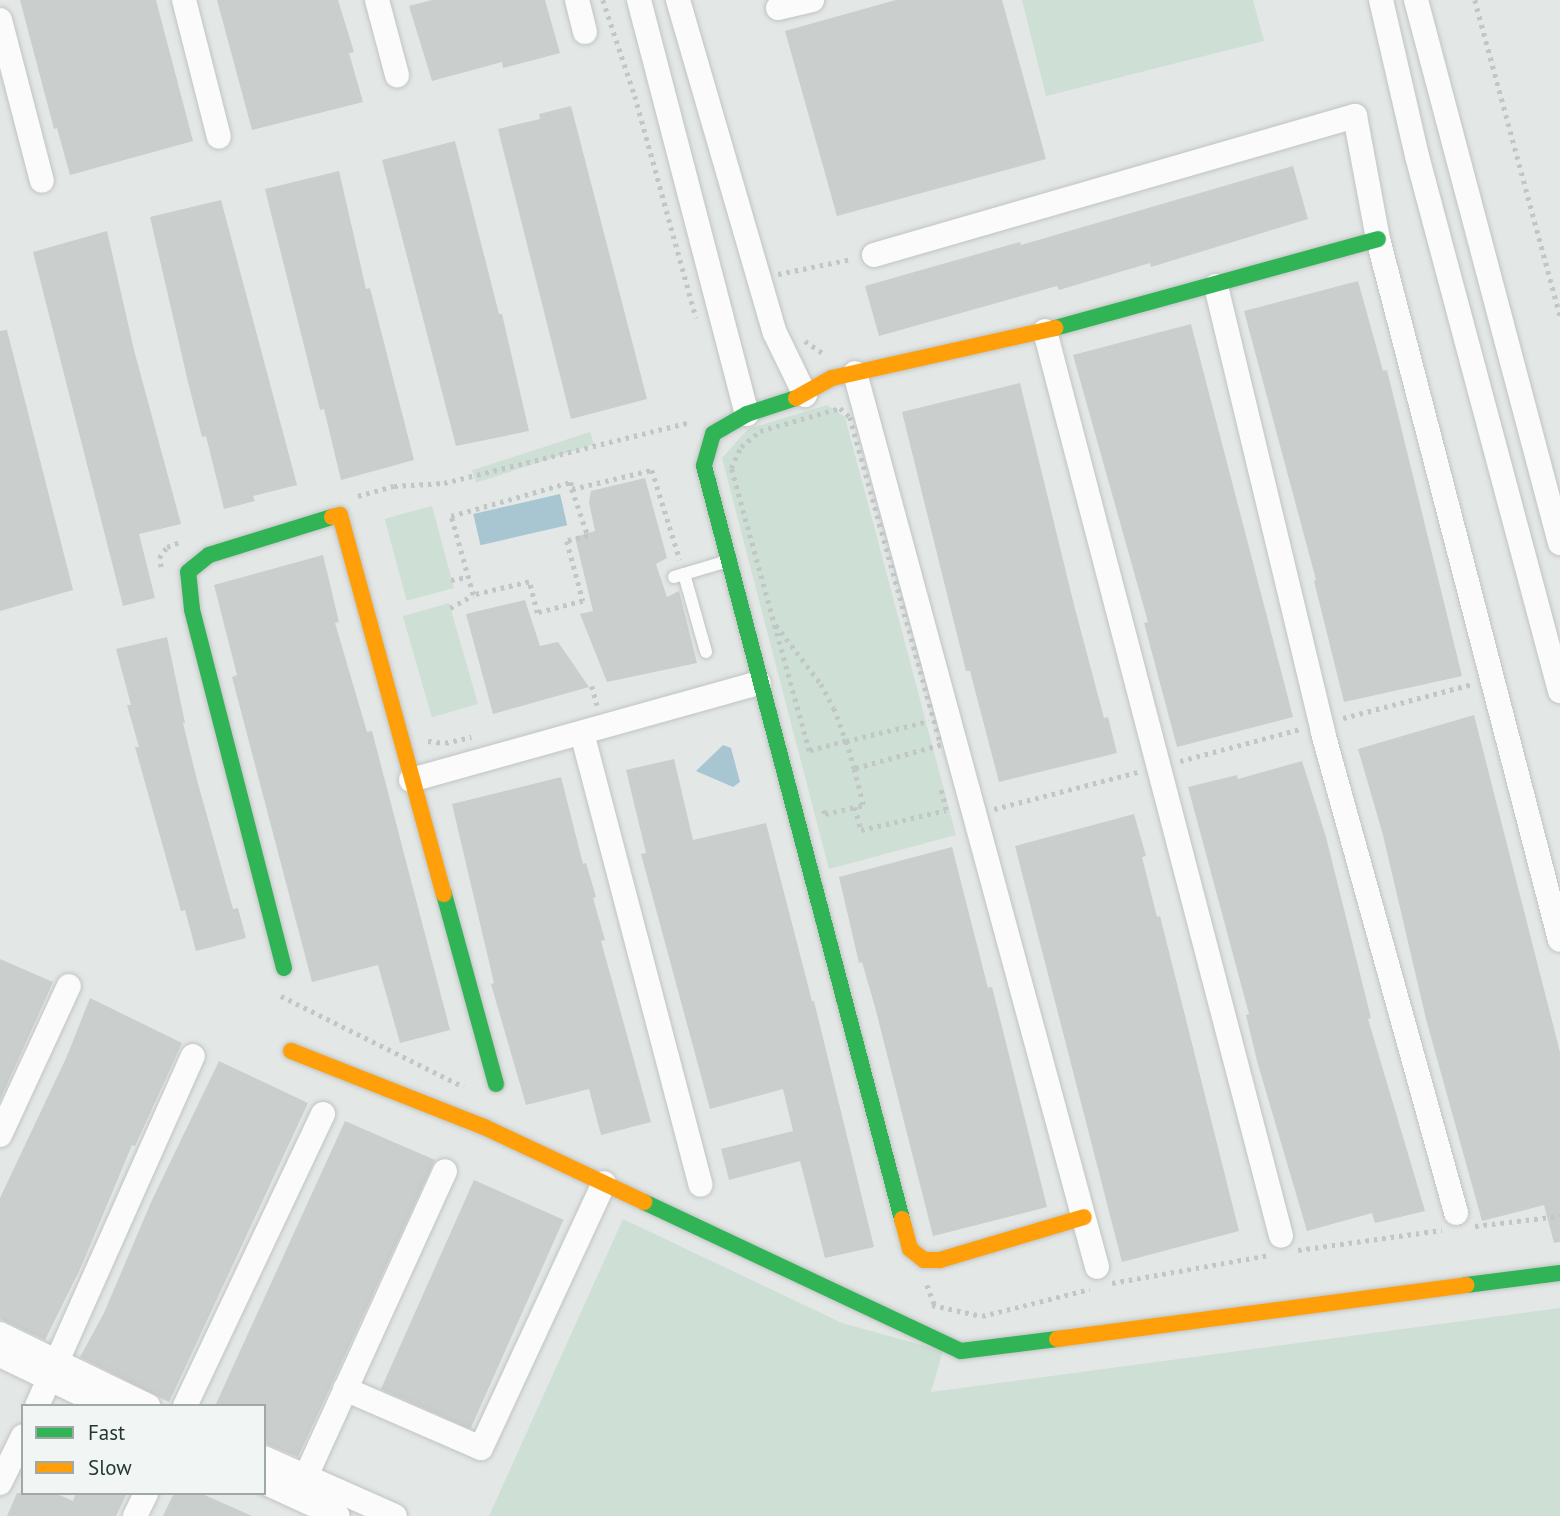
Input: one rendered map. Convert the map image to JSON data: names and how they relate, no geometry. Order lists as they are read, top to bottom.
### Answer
{
  "legend": ["Fast", "Slow"]
}
